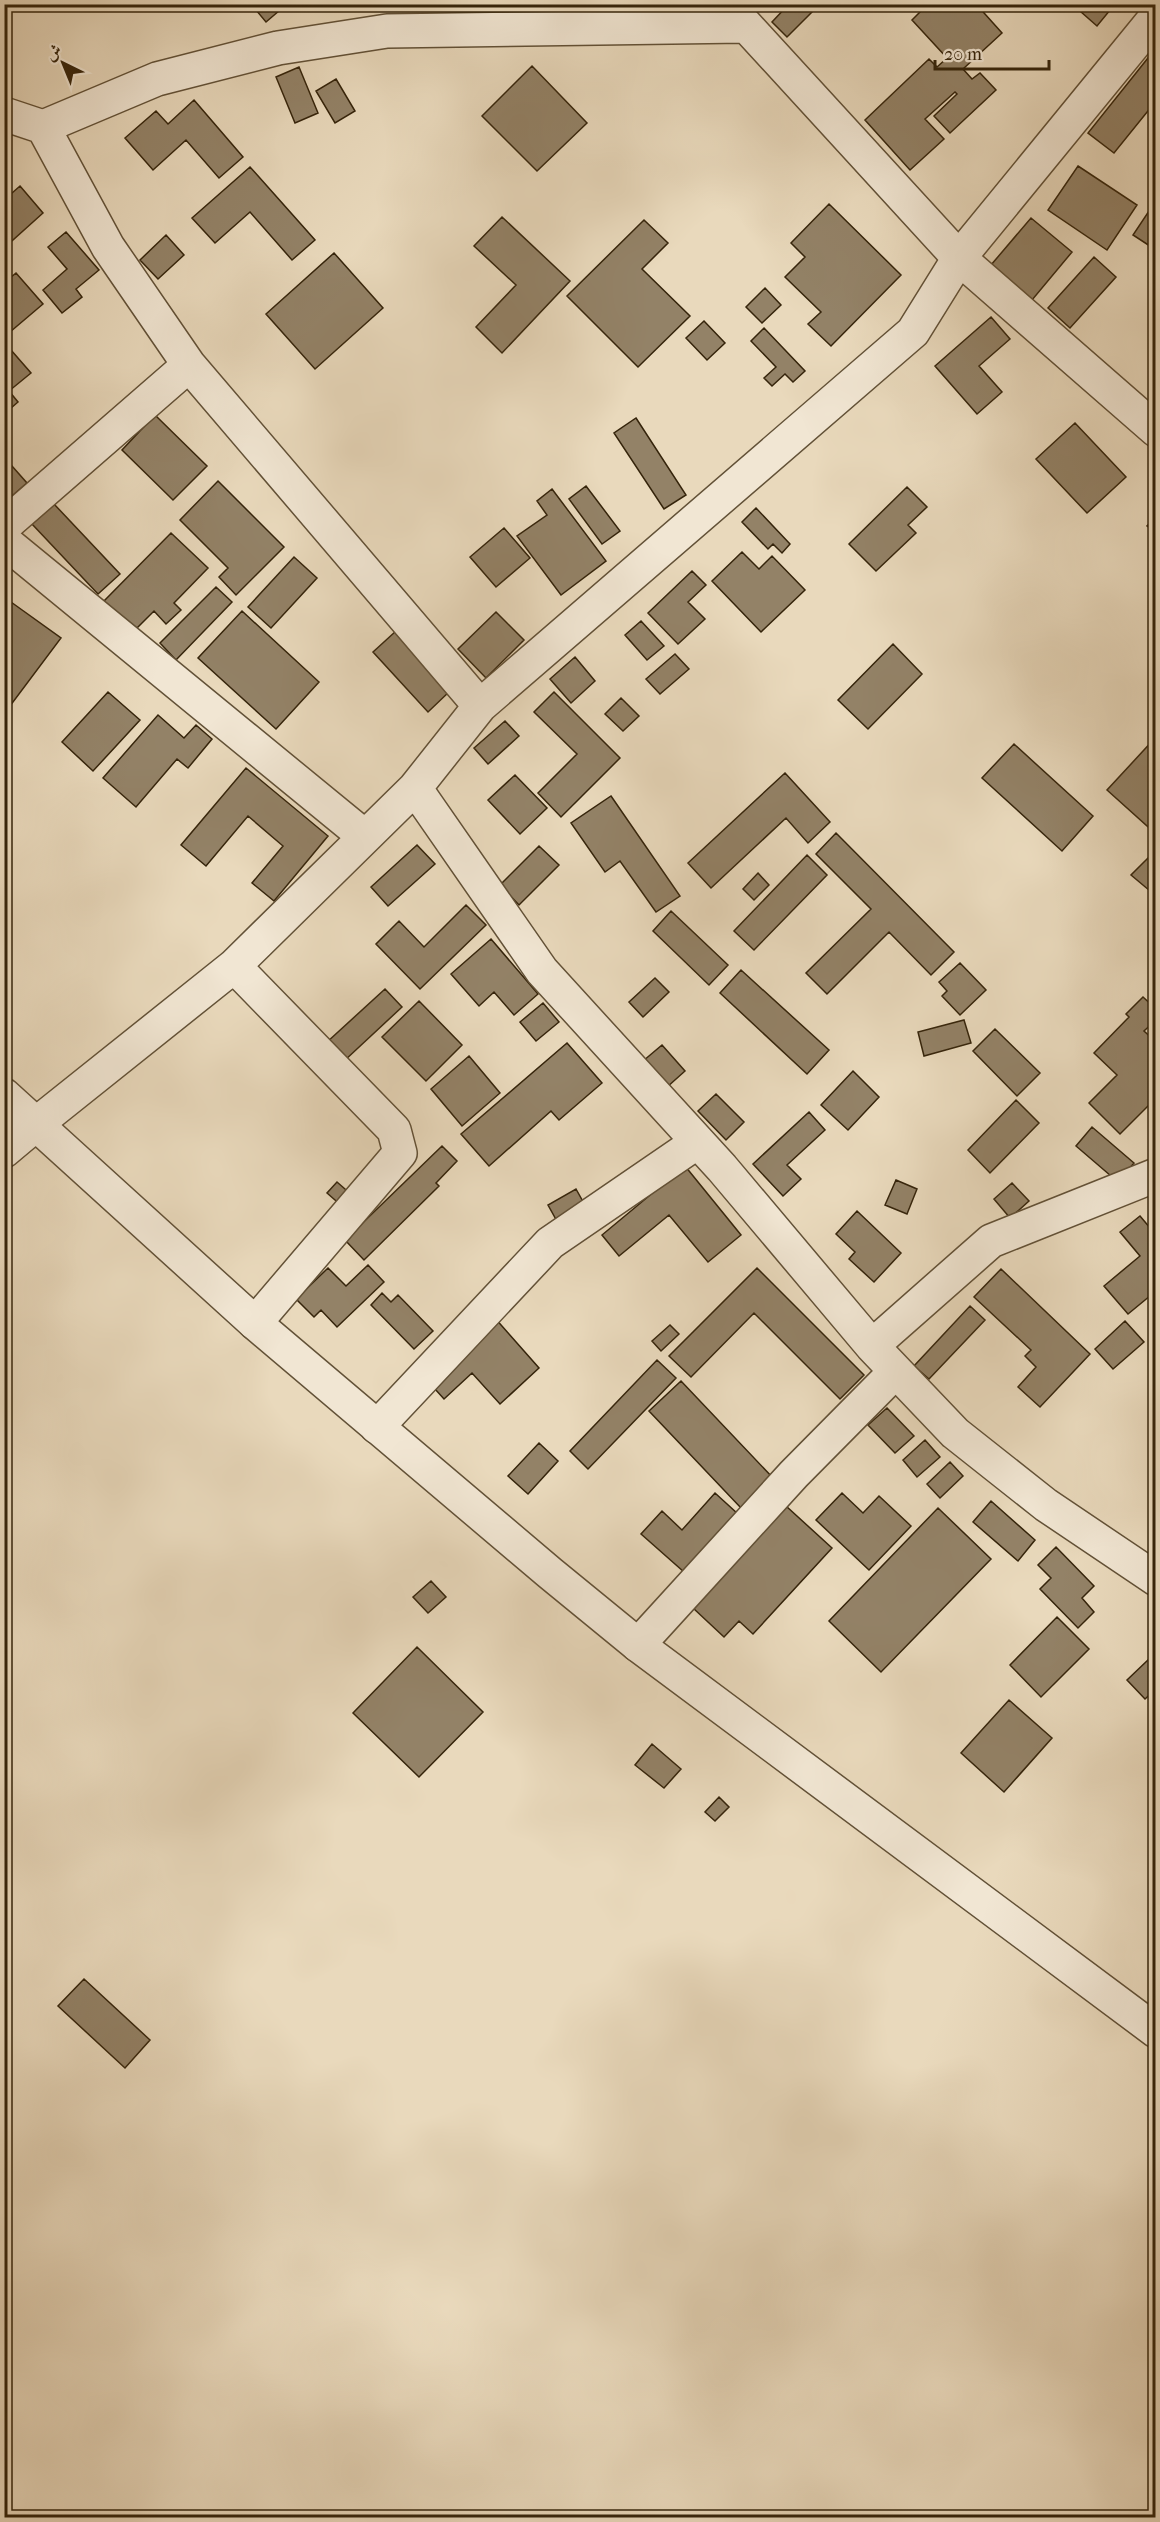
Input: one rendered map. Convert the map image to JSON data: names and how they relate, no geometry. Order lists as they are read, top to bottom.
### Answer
{
  "scale_bar": "20 m",
  "north": "top left"
}
